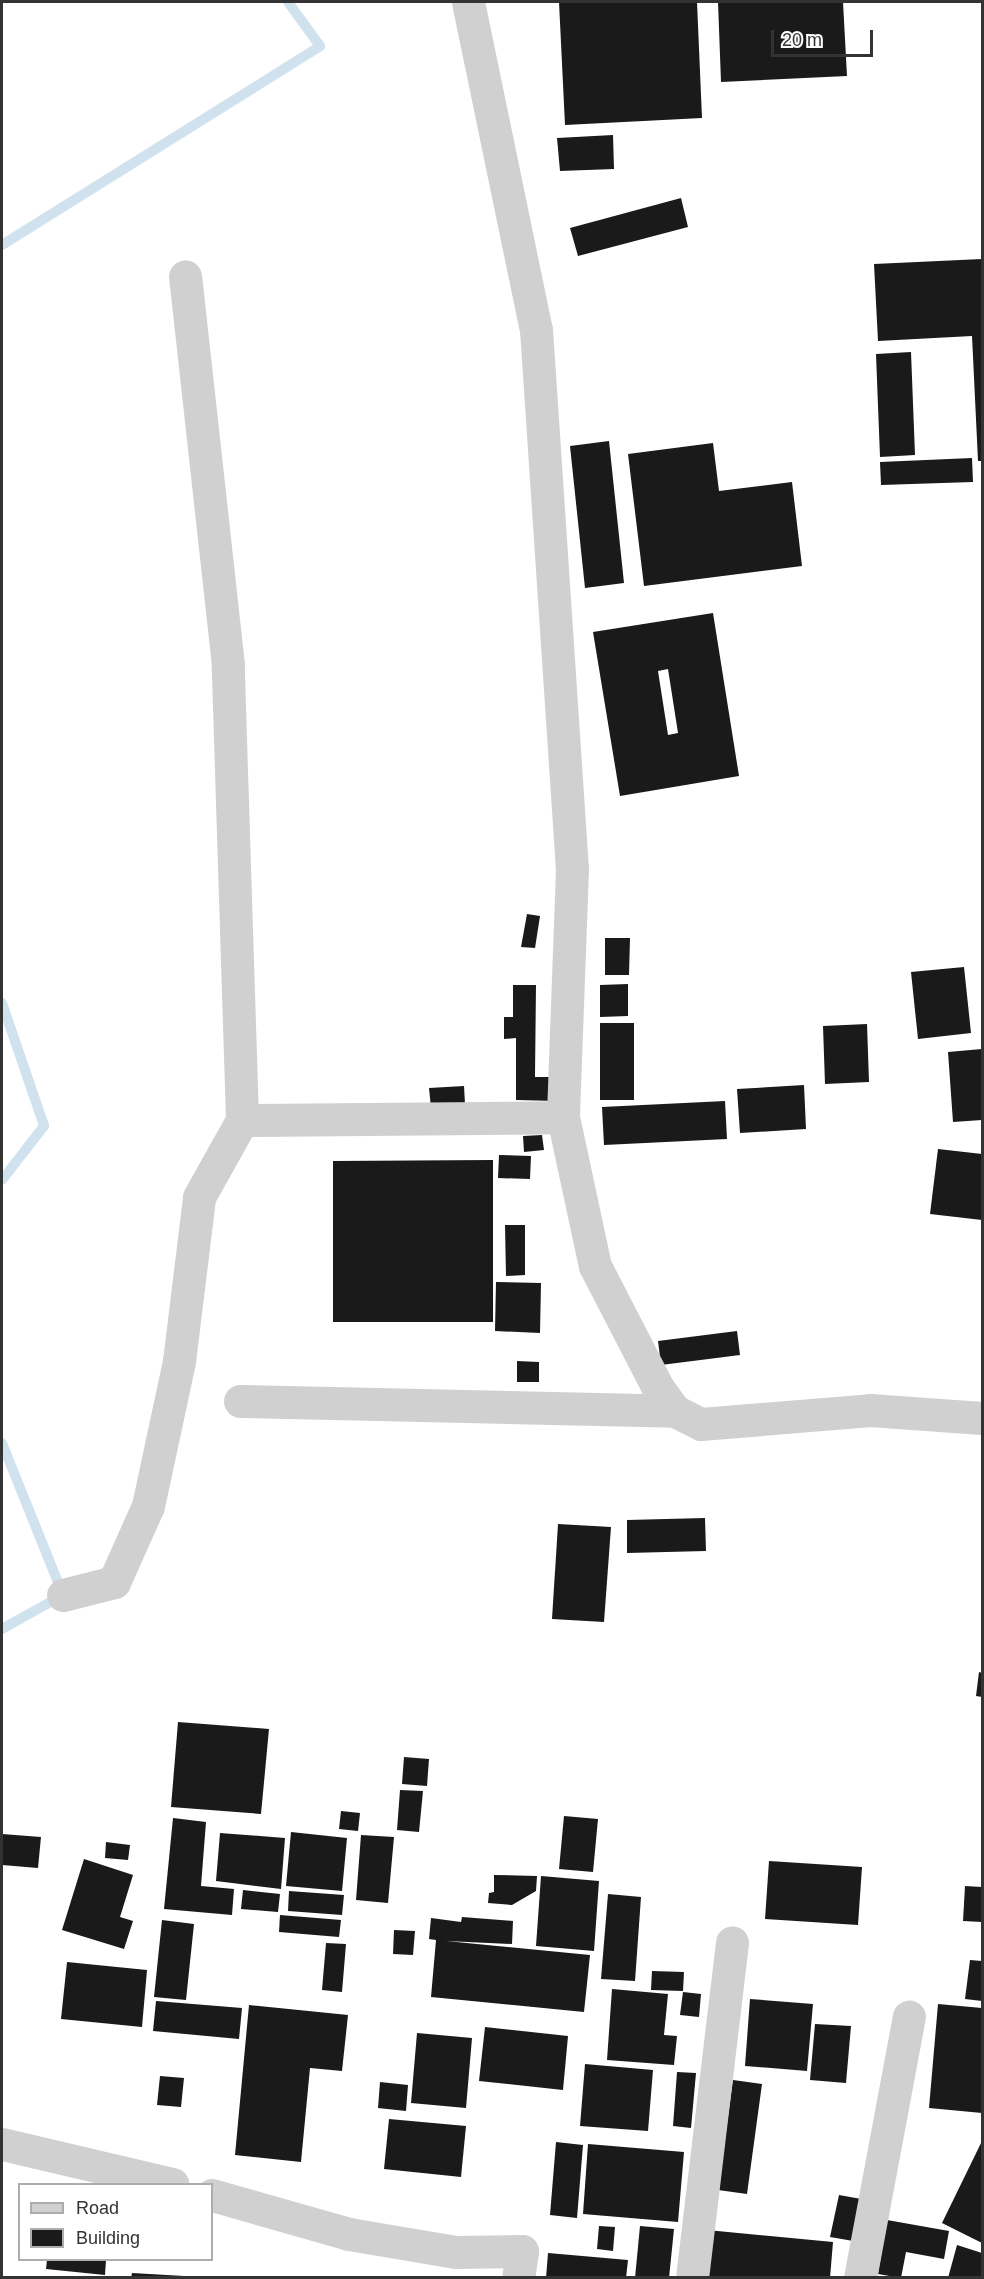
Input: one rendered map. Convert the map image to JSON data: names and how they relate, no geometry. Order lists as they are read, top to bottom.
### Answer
{
  "legend": ["Road", "Building"],
  "scale_bar": "20 m"
}
